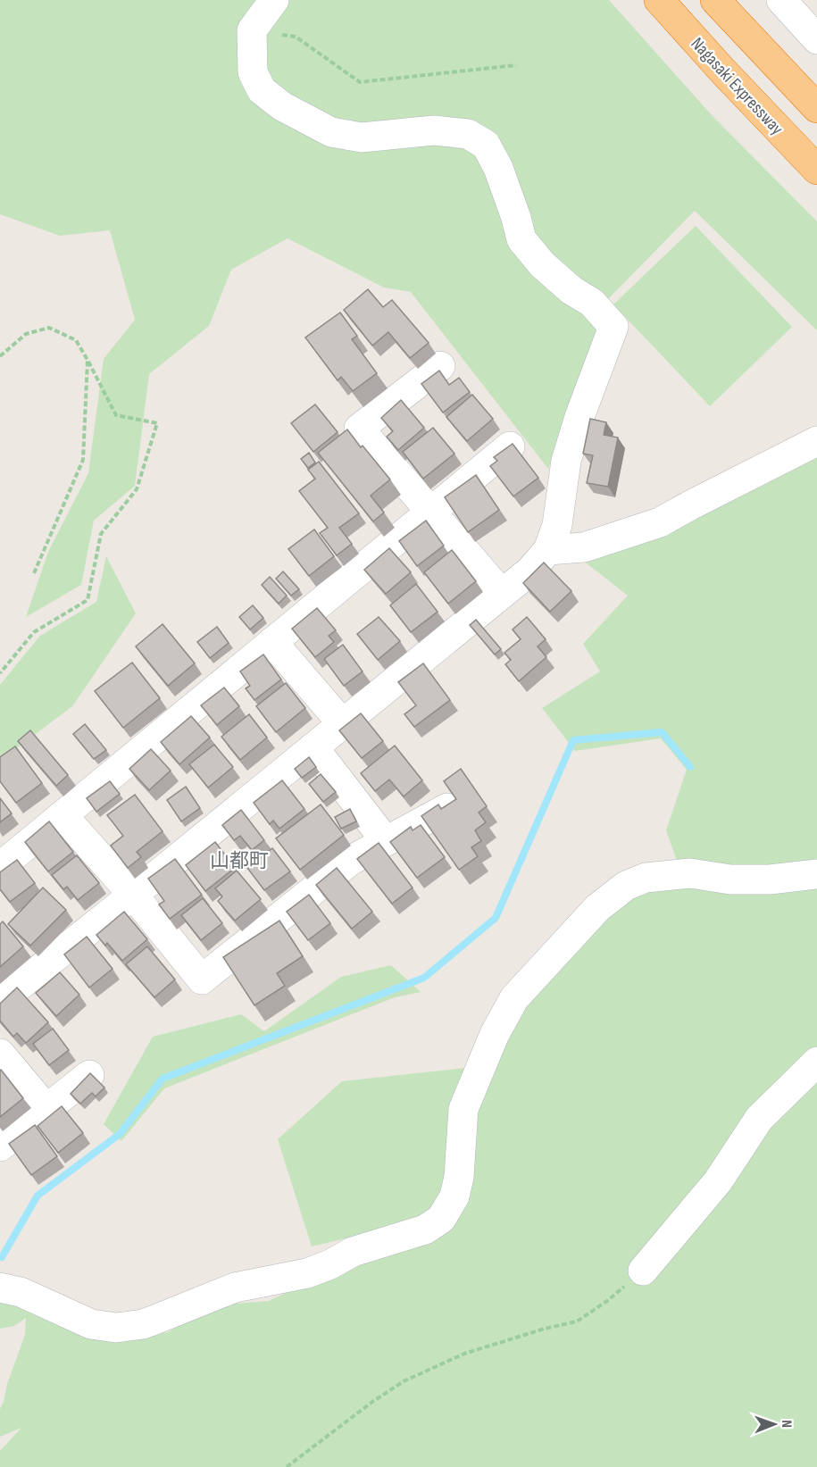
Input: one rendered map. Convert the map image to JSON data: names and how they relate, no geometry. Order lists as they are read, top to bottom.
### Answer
{
  "streets": {
    "highway": ["Nagasaki Expressway"]
  },
  "districts": ["山都町"],
  "north": "right"
}
